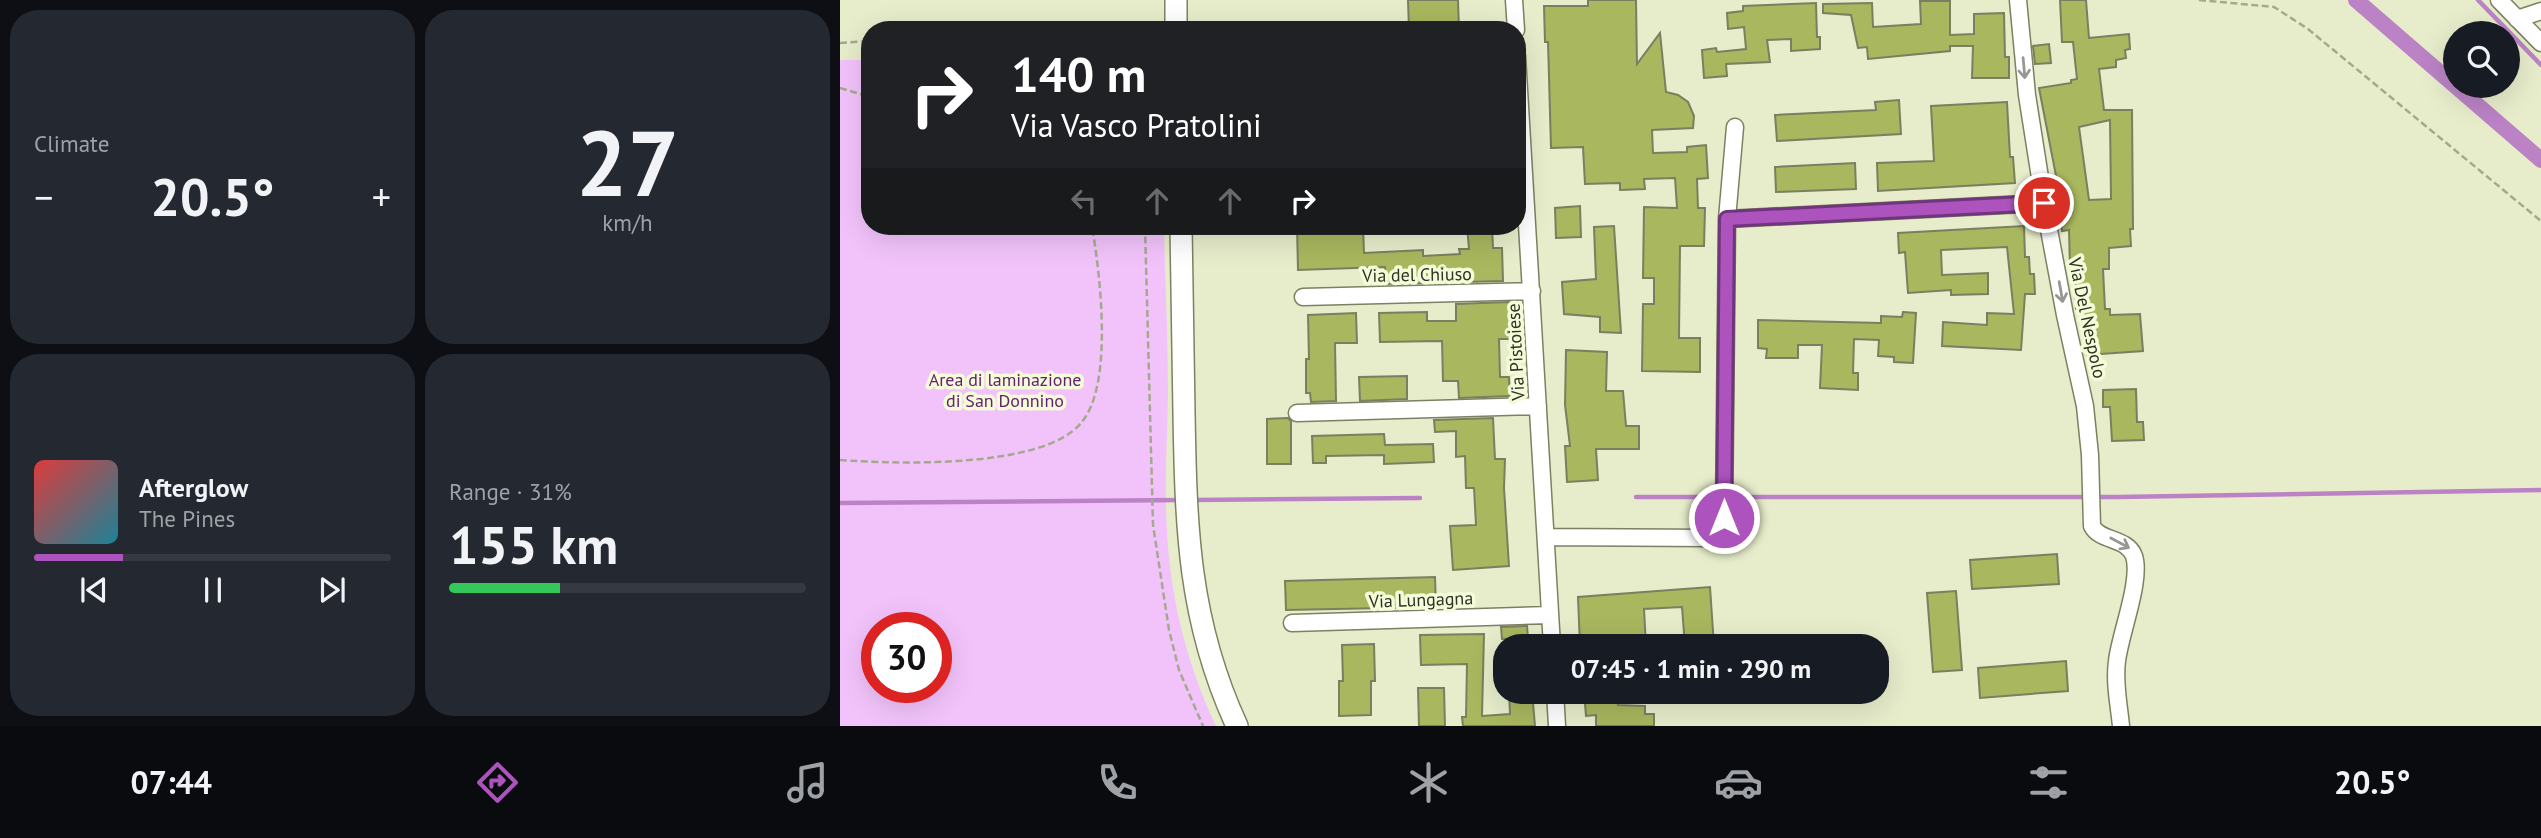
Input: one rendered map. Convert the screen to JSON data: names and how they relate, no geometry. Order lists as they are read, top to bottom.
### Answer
{
  "streets": {
    "street": [
      "Via del Chiuso",
      "Via Del Nespolo",
      "Via Pistoiese",
      "Via Lungagna"
    ]
  },
  "crossings": [
    ["Via del Chiuso", "Via Pistoiese"],
    ["Via Pistoiese", "Via Lungagna"]
  ],
  "one_way": ["Via Del Nespolo"],
  "parks": ["Area di laminazione di San Donnino"],
  "page": {
    "tile": [
      "Climate",
      ["27", "km/h"],
      ["Range · 31%", "155 km"]
    ],
    "turn": ["140 m", "Via Vasco Pratolini"],
    "heat": ["−", "20.5°", "+"],
    "song": ["Afterglow", "The Pines"],
    "limit": "30",
    "trip": "07:45 · 1 min · 290 m",
    "tabs": ["07:44", "20.5°"]
  }
}
